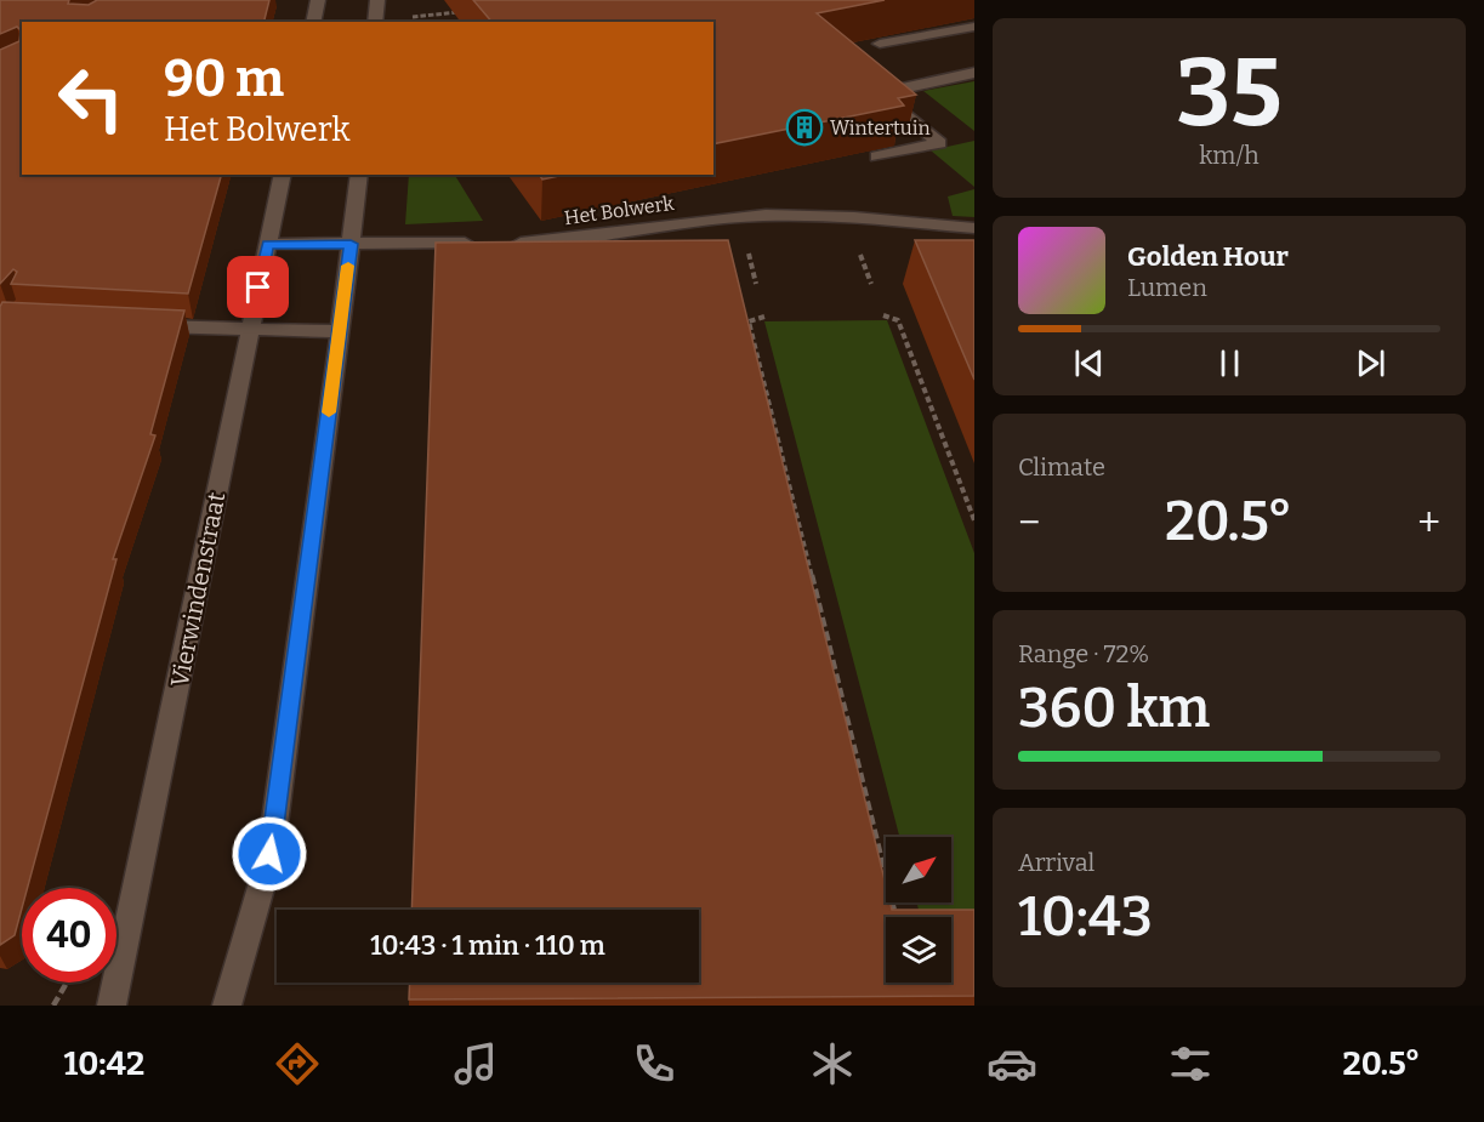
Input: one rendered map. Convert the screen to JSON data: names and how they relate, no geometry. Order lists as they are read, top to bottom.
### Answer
{
  "streets": {
    "street": ["Het Bolwerk", "Vierwindenstraat"]
  },
  "places": {
    "building": ["Wintertuin"]
  },
  "north": "top right",
  "page": {
    "tile": [
      ["35", "km/h"],
      "Climate",
      ["Range · 72%", "360 km"],
      ["Arrival", "10:43"]
    ],
    "turn": ["90 m", "Het Bolwerk"],
    "song": ["Golden Hour", "Lumen"],
    "heat": ["−", "20.5°", "+"],
    "limit": "40",
    "trip": "10:43 · 1 min · 110 m",
    "tabs": ["10:42", "20.5°"]
  }
}
